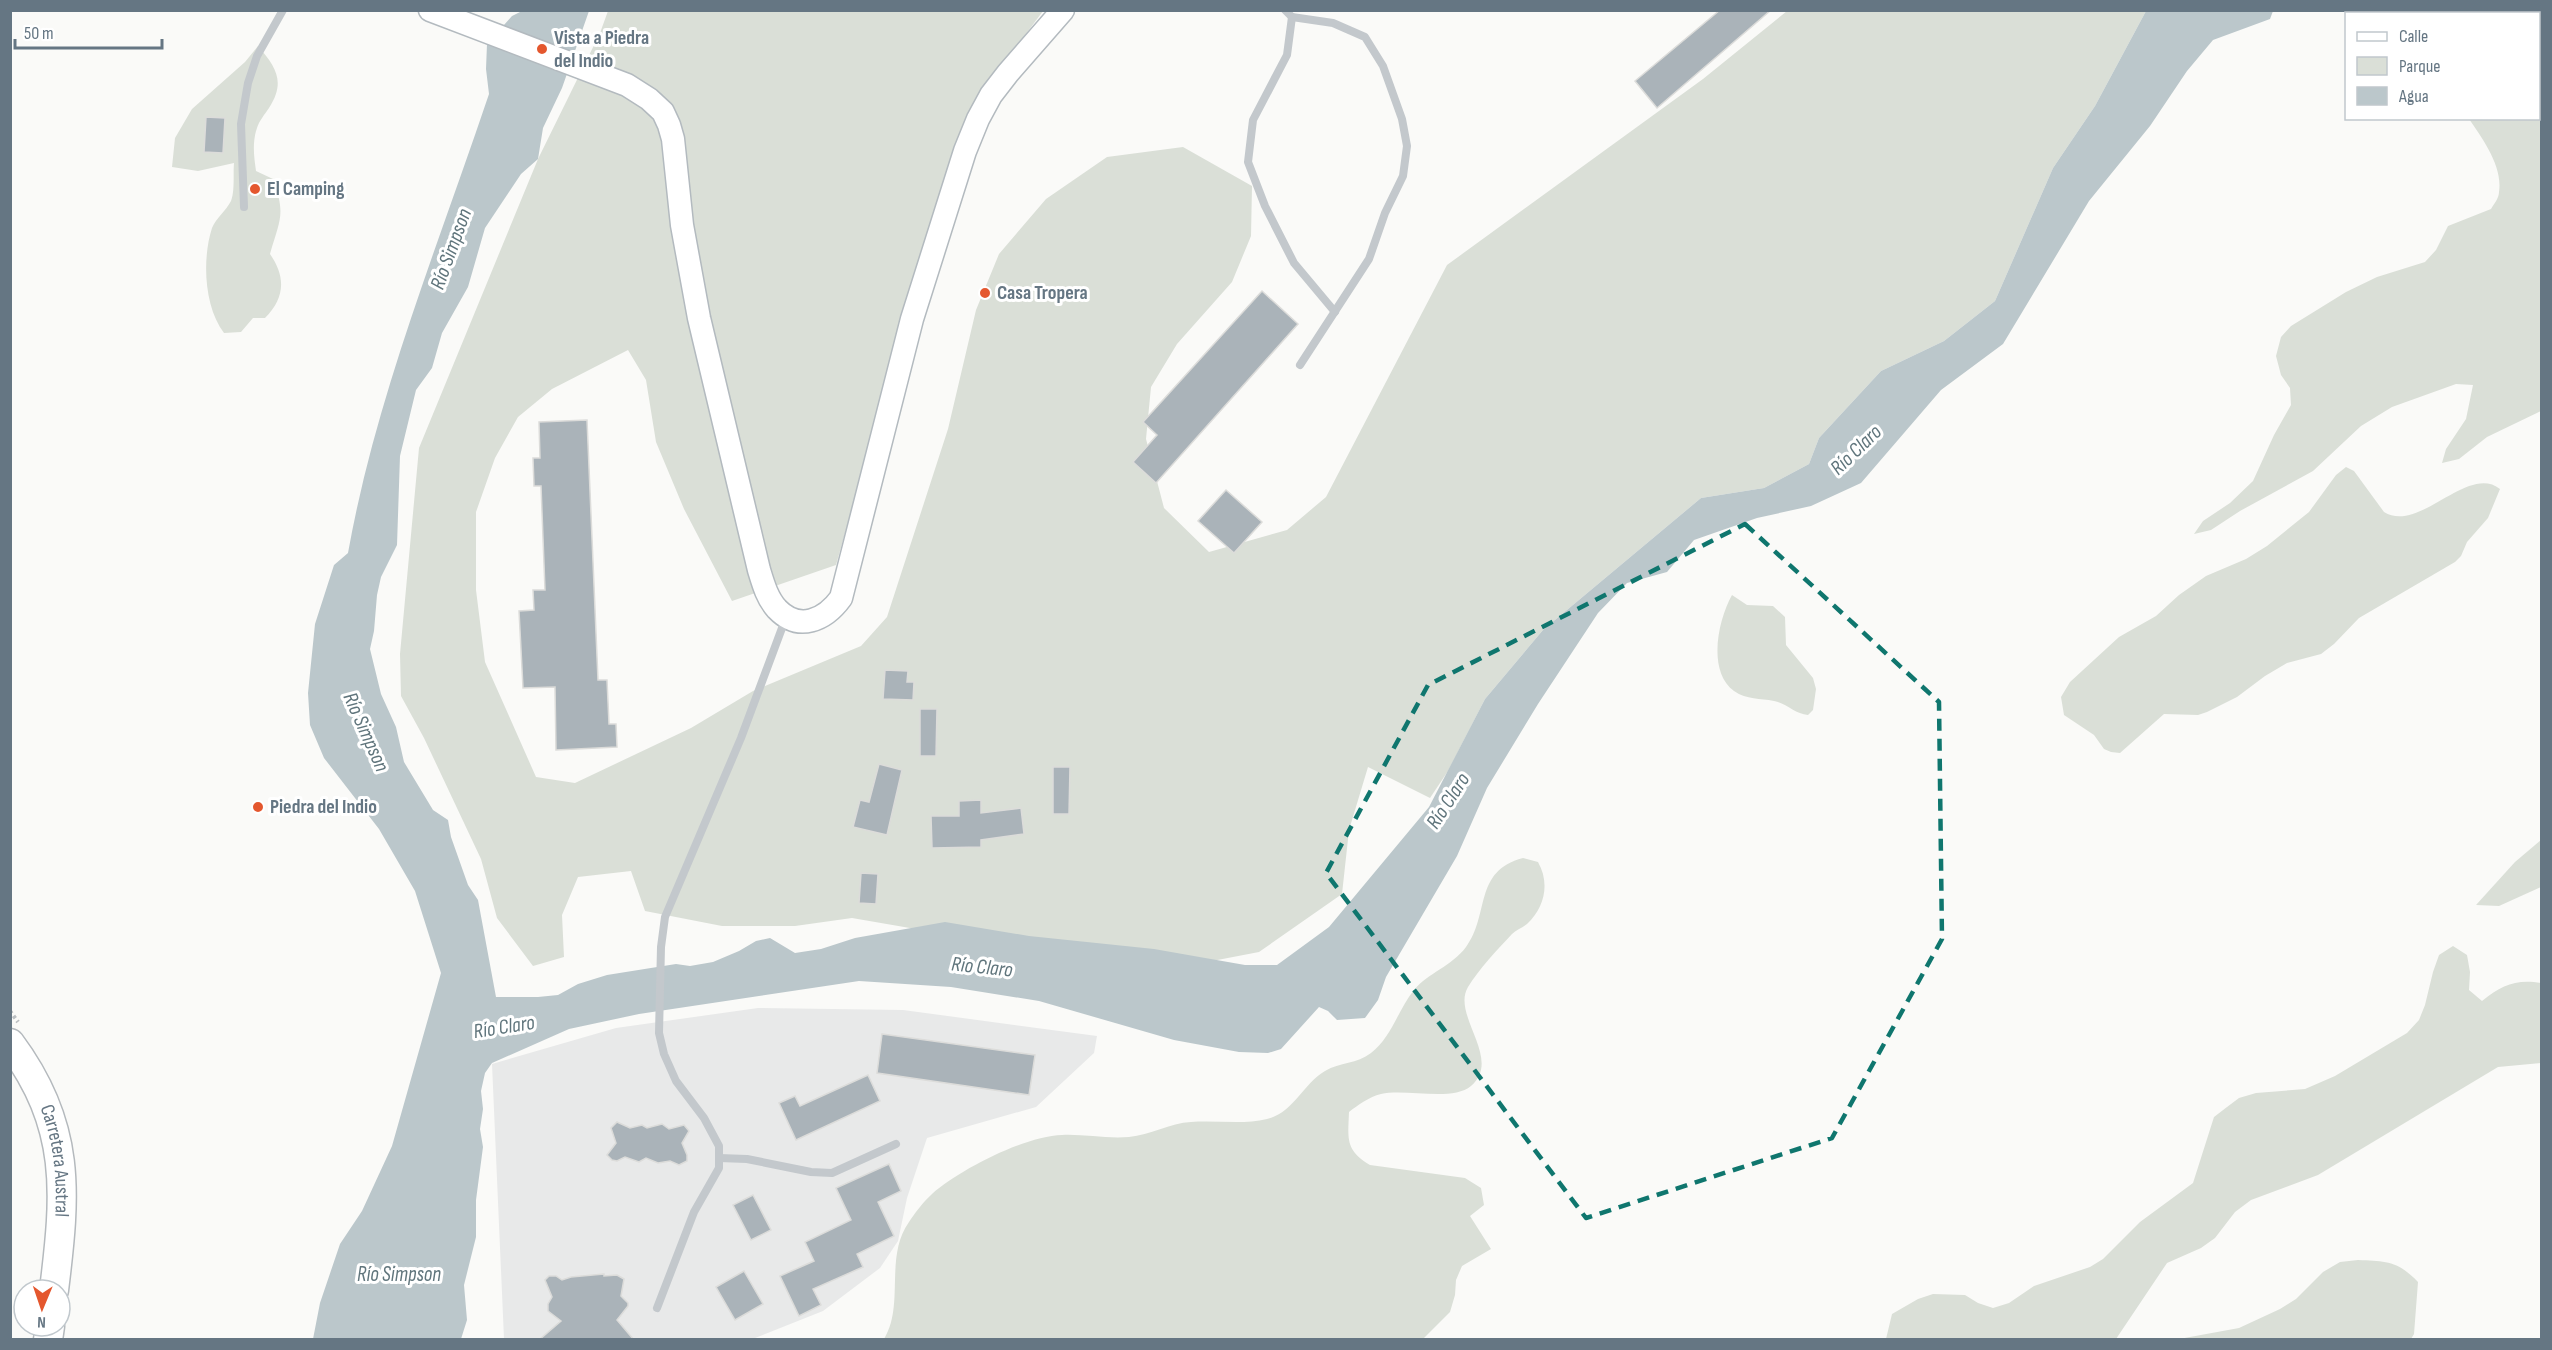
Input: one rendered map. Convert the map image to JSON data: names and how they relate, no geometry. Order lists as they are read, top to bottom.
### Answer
{
  "streets": {
    "highway": ["Carretera Austral"]
  },
  "water": ["Río Simpson", "Río Claro"],
  "places": [
    "Vista a Piedra del Indio",
    "El Camping",
    "Casa Tropera",
    "Piedra del Indio"
  ],
  "legend": ["Calle", "Parque", "Agua"],
  "scale_bar": "50 m",
  "north": "bottom"
}
